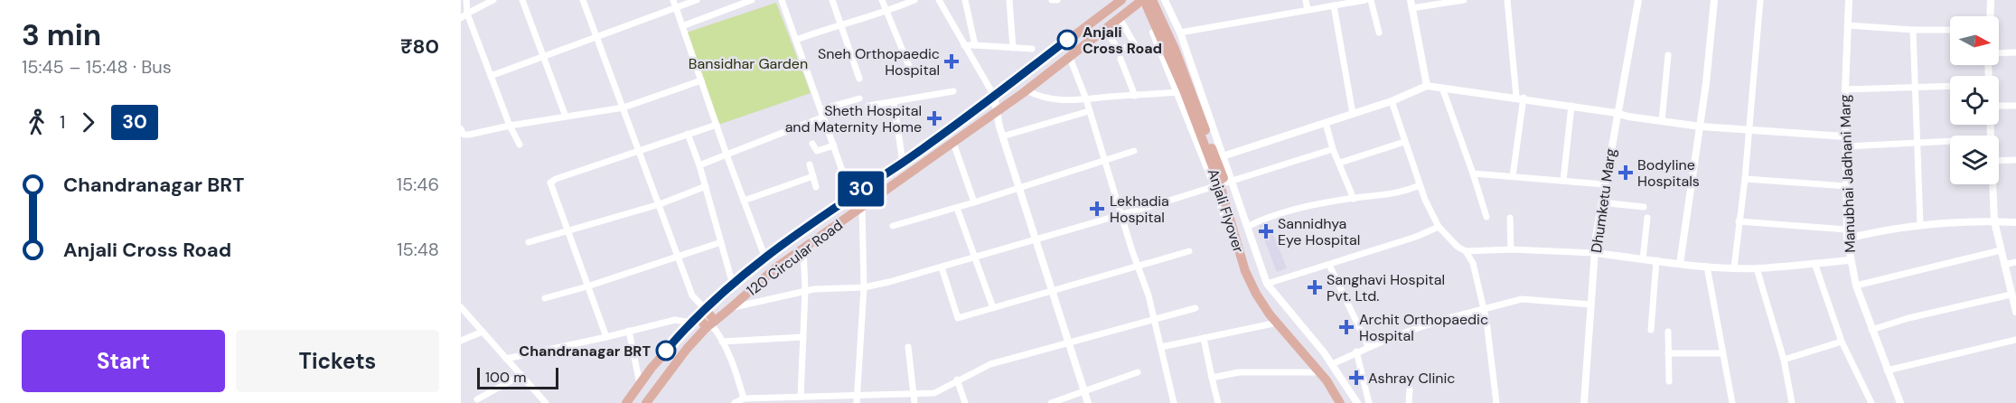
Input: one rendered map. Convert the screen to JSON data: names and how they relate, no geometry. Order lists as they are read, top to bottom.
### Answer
{
  "streets": {
    "main road": ["Anjali Flyover", "120 Circular Road"],
    "street": ["Manubhai Jadhani Marg", "Dhumketu Marg"]
  },
  "crossings": [
    ["Anjali Flyover", "120 Circular Road"]
  ],
  "parks": ["Bansidhar Garden"],
  "places": {
    "other": ["Anjali Cross Road", "Chandranagar BRT"],
    "health": [
      "Sneh Orthopaedic Hospital",
      "Sheth Hospital and Maternity Home",
      "Bodyline Hospitals",
      "Lekhadia Hospital",
      "Sannidhya Eye Hospital",
      "Sanghavi Hospital Pvt. Ltd.",
      "Archit Orthopaedic Hospital",
      "Ashray Clinic"
    ]
  },
  "lines": ["bus line 30"],
  "scale_bar": "100 m",
  "north": "right",
  "page": {
    "heading": ["3 min", "15:45 – 15:48 · Bus", "₹80"],
    "on_map": "30",
    "legs": ["1", "30"],
    "list": [
      {
        "name": "Chandranagar BRT",
        "value": "15:46"
      },
      {
        "name": "Anjali Cross Road",
        "value": "15:48"
      }
    ],
    "buttons": ["Start", "Tickets"],
    "scale": "100 m"
  }
}
